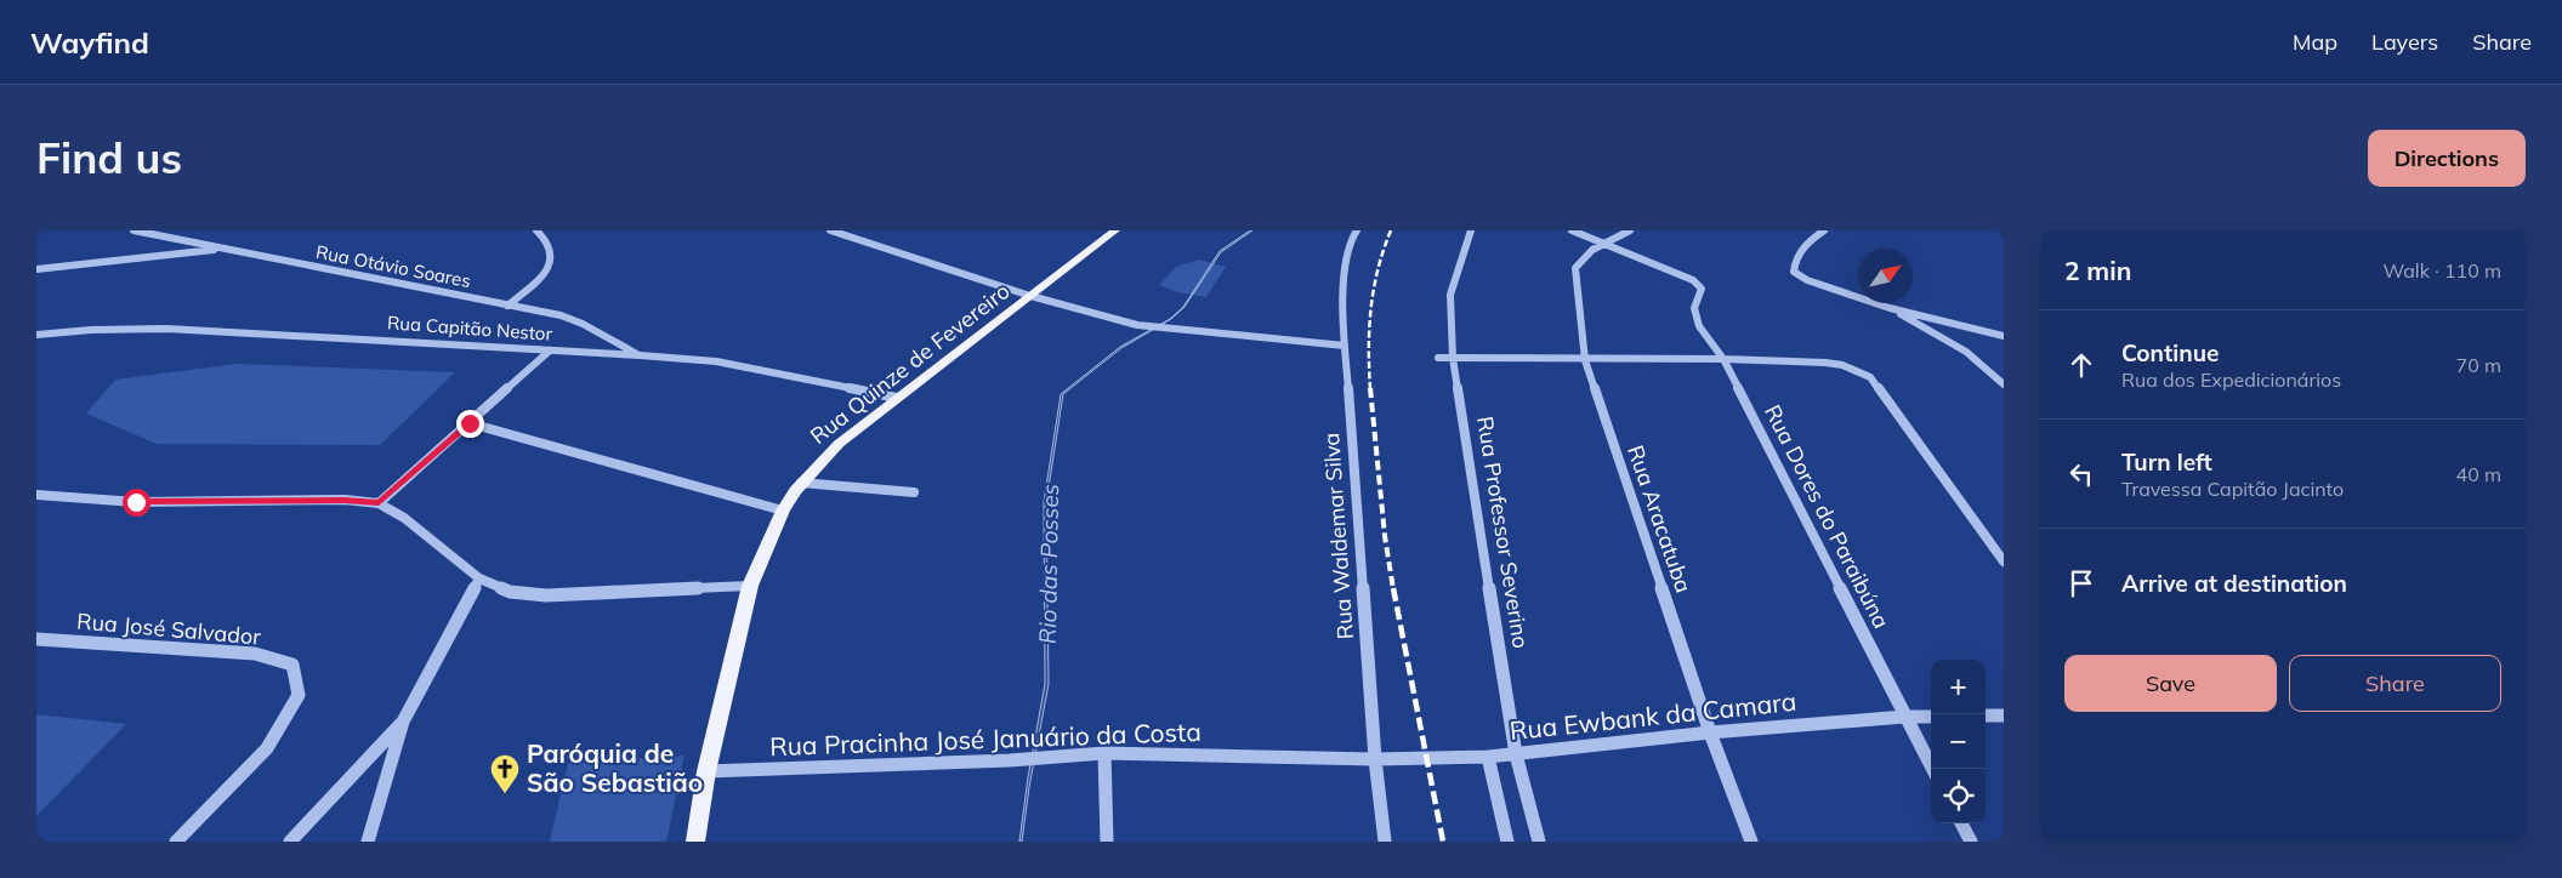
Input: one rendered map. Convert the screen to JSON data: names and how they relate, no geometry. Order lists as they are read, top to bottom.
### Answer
{
  "streets": {
    "main road": ["Rua Quinze de Fevereiro"],
    "street": [
      "Rua Otávio Soares",
      "Rua Capitão Nestor",
      "Rua Dores do Paraibúna",
      "Rua Aracatuba",
      "Rua Professor Severino",
      "Rua Waldemar Silva",
      "Rua José Salvador",
      "Rua Ewbank da Camara",
      "Rua Pracinha José Januário da Costa"
    ]
  },
  "crossings": [
    ["Rua Otávio Soares", "Rua Capitão Nestor"],
    ["Rua Capitão Nestor", "Rua Quinze de Fevereiro"],
    ["Rua Quinze de Fevereiro", "Rua Pracinha José Januário da Costa"],
    ["Rua Dores do Paraibúna", "Rua Ewbank da Camara"],
    ["Rua Aracatuba", "Rua Ewbank da Camara"],
    ["Rua Professor Severino", "Rua Ewbank da Camara"],
    ["Rua Waldemar Silva", "Rua Ewbank da Camara"],
    ["Rua Waldemar Silva", "Rua Pracinha José Januário da Costa"],
    ["Rua Ewbank da Camara", "Rua Pracinha José Januário da Costa"]
  ],
  "water": ["Rio das Posses"],
  "places": {
    "church": ["Paróquia de São Sebastião"]
  },
  "north": "top right",
  "page": {
    "header": "Wayfind",
    "nav": ["Map", "Layers", "Share"],
    "buttons": [
      "Directions",
      ["Save", "Share"]
    ],
    "title": "Find us",
    "heading": ["2 min", "Walk · 110 m"],
    "list": [
      ["Continue", "Rua dos Expedicionários", "70 m"],
      ["Turn left", "Travessa Capitão Jacinto", "40 m"],
      "Arrive at destination"
    ],
    "map_buttons": ["+", "−"]
  }
}
